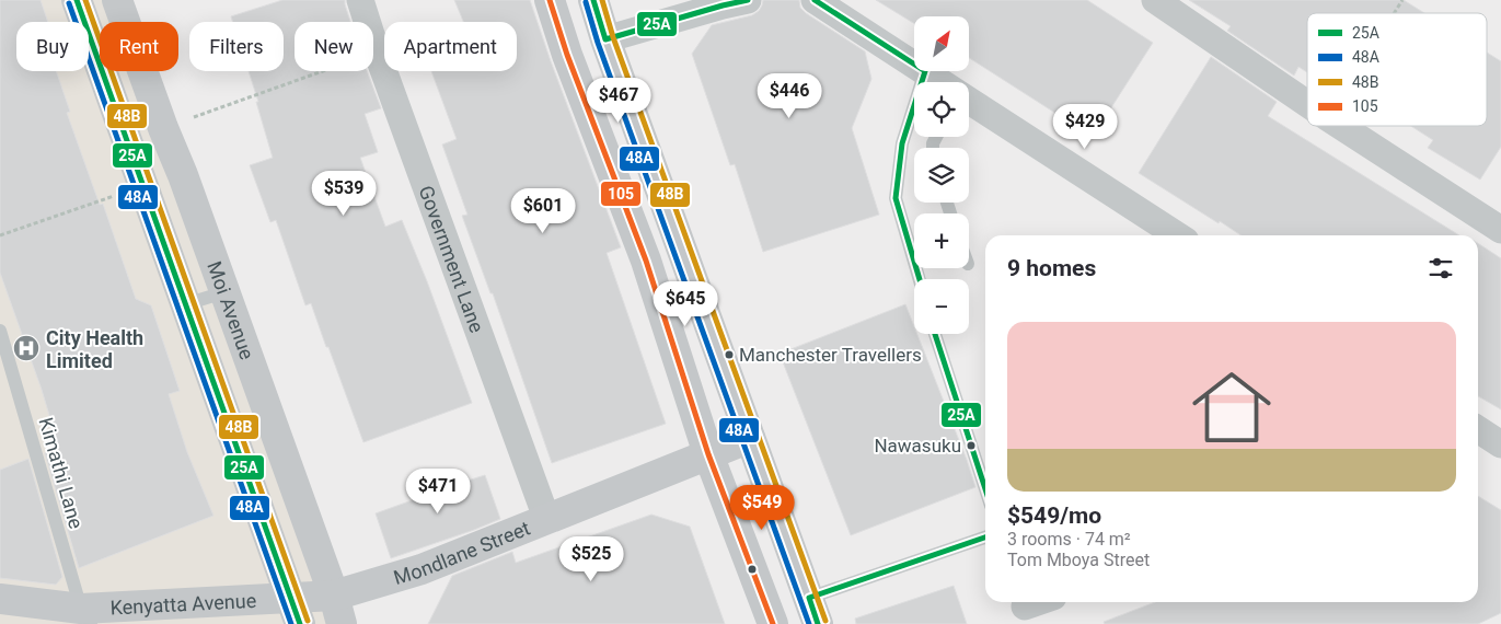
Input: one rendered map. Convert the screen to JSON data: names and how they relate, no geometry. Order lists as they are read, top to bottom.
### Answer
{
  "streets": {
    "main road": ["Moi Avenue", "Mondlane Street", "Kenyatta Avenue"],
    "street": ["Government Lane"],
    "lane": ["Kimathi Lane"]
  },
  "crossings": [
    ["Government Lane", "Mondlane Street"],
    ["Moi Avenue", "Mondlane Street"],
    ["Moi Avenue", "Kenyatta Avenue"],
    ["Kimathi Lane", "Kenyatta Avenue"],
    ["Mondlane Street", "Kenyatta Avenue"]
  ],
  "places": {
    "hospital": ["City Health Limited"],
    "other": ["Manchester Travellers", "Nawasuku"]
  },
  "lines": [
    "transit line 25A",
    "transit line 48B",
    "transit line 105",
    "transit line 48A"
  ],
  "legend": [
    "25A",
    "48A",
    "48B",
    "105"
  ],
  "north": "top right",
  "page": {
    "map_buttons": ["+", "−"],
    "chip": [
      "Buy",
      "Rent",
      "Filters",
      "New",
      "Apartment"
    ],
    "price": [
      "$446",
      "$467",
      "$429",
      "$539",
      "$601",
      "$645",
      "$471",
      "$549",
      "$525"
    ],
    "heading": "9 homes",
    "list": [
      {
        "name": "$549/mo",
        "note": "3 rooms · 74 m² · Tom Mboya Street"
      }
    ]
  }
}
